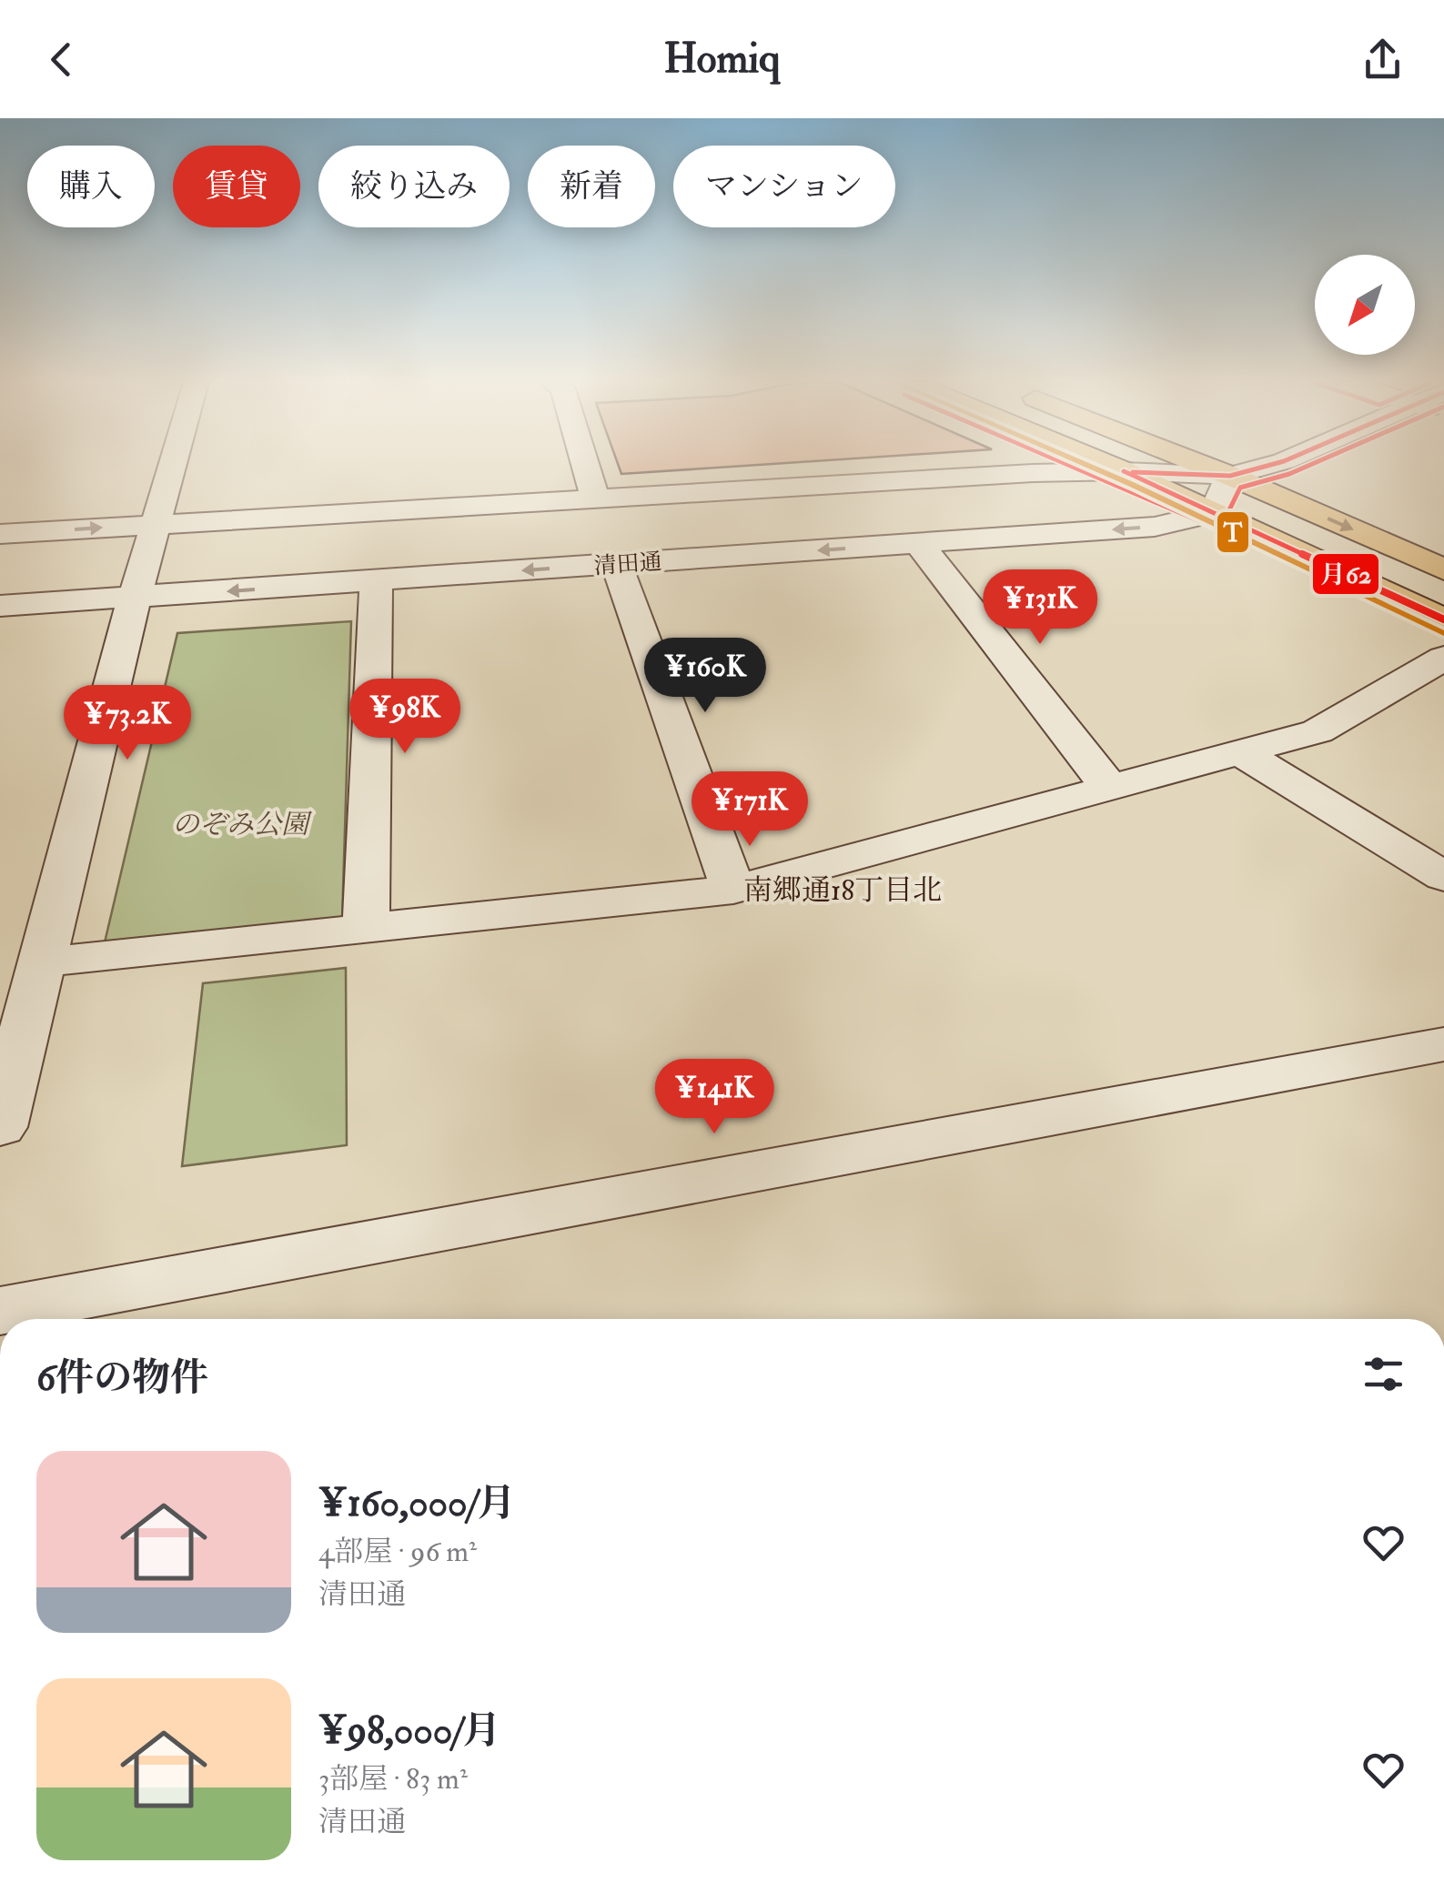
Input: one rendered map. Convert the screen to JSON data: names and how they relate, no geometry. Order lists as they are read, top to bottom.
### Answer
{
  "streets": {
    "street": ["清田通"]
  },
  "districts": ["南郷通18丁目北"],
  "parks": ["のぞみ公園"],
  "lines": ["transit line T", "transit line 月62"],
  "north": "bottom left",
  "page": {
    "header": "Homiq",
    "chip": [
      "購入",
      "賃貸",
      "絞り込み",
      "新着",
      "マンション"
    ],
    "price": [
      "¥131K",
      "¥160K",
      "¥98K",
      "¥73.2K",
      "¥171K",
      "¥141K"
    ],
    "heading": "6件の物件",
    "list": [
      {
        "name": "¥160,000/月",
        "note": "4部屋 · 96 m² · 清田通"
      },
      {
        "name": "¥98,000/月",
        "note": "3部屋 · 83 m² · 清田通"
      }
    ]
  }
}
